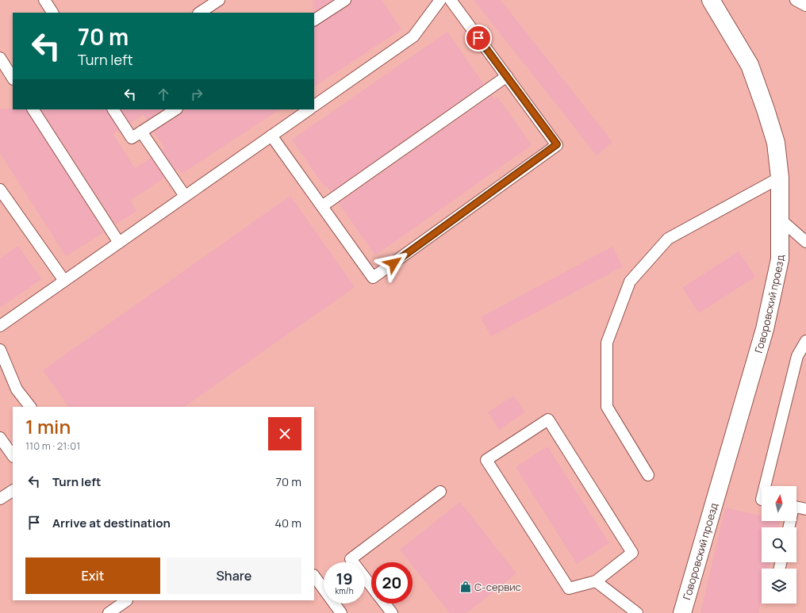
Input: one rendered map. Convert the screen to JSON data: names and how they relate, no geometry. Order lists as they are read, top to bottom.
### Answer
{
  "streets": {
    "street": ["Говоровский проезд"]
  },
  "places": {
    "shop": ["С-сервис"]
  },
  "north": "top",
  "page": {
    "turn": ["70 m", "Turn left"],
    "heading": ["1 min", "110 m · 21:01"],
    "list": [
      {
        "name": "Turn left",
        "value": "70 m"
      },
      {
        "name": "Arrive at destination",
        "value": "40 m"
      }
    ],
    "buttons": ["Exit", "Share"],
    "speed": "19 km/h",
    "limit": "20"
  }
}
